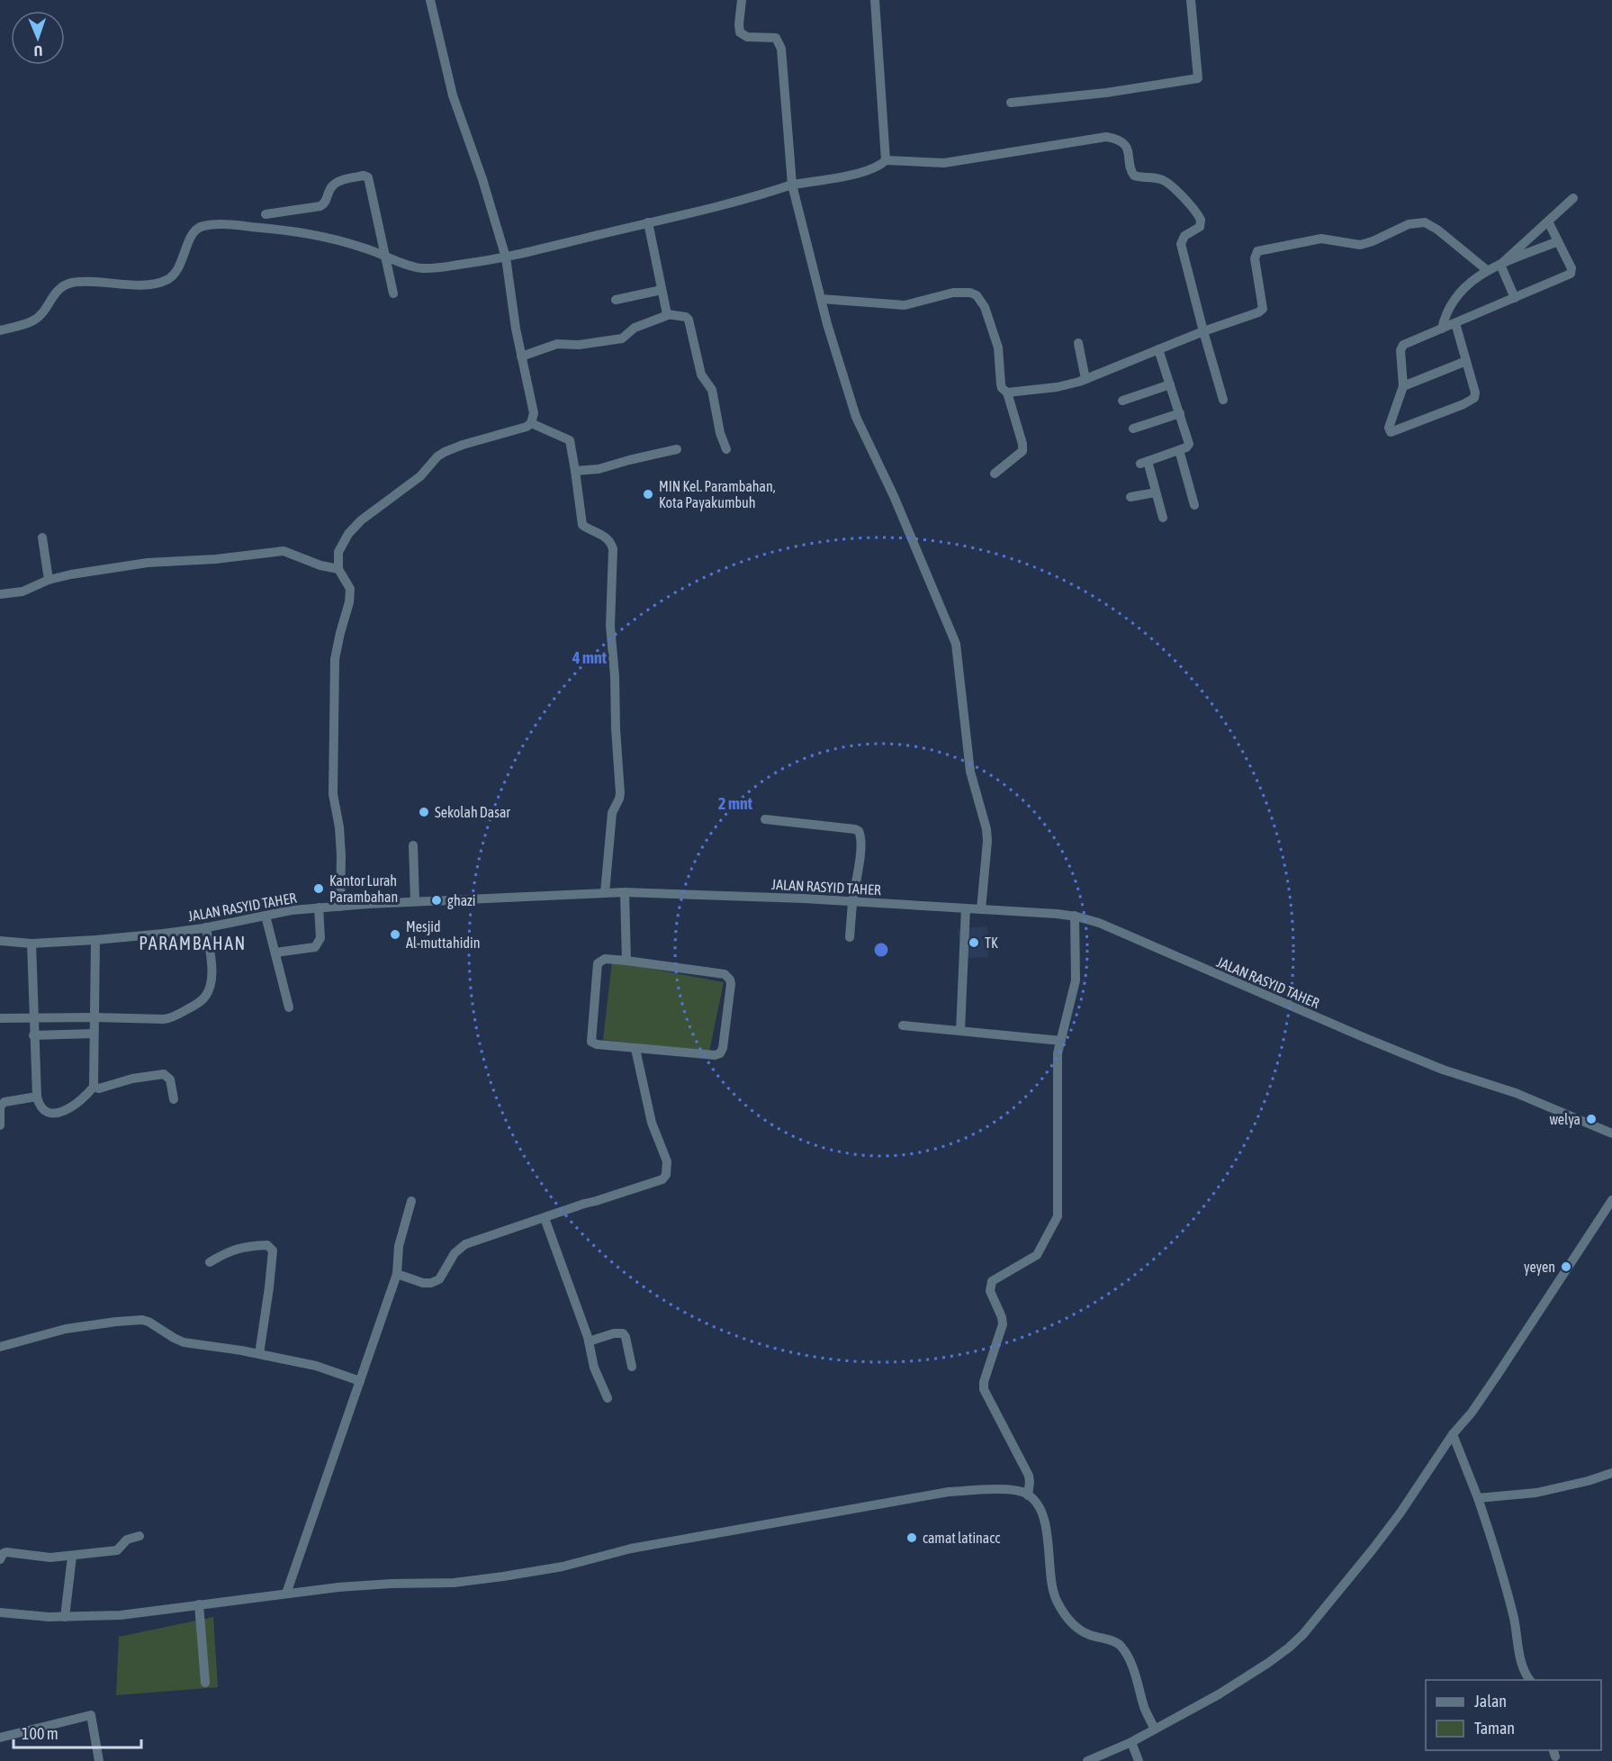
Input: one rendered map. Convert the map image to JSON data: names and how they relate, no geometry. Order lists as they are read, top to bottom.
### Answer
{
  "streets": {
    "street": ["JALAN RASYID TAHER"]
  },
  "districts": ["PARAMBAHAN"],
  "places": [
    "MIN Kel. Parambahan, Kota Payakumbuh",
    "Sekolah Dasar",
    "Kantor Lurah Parambahan",
    "ghazi",
    "Mesjid Al-muttahidin",
    "TK",
    "welya",
    "yeyen",
    "camat latinacc"
  ],
  "legend": ["Jalan", "Taman"],
  "scale_bar": "100 m",
  "north": "bottom",
  "rings": ["4 mnt", "2 mnt"]
}
